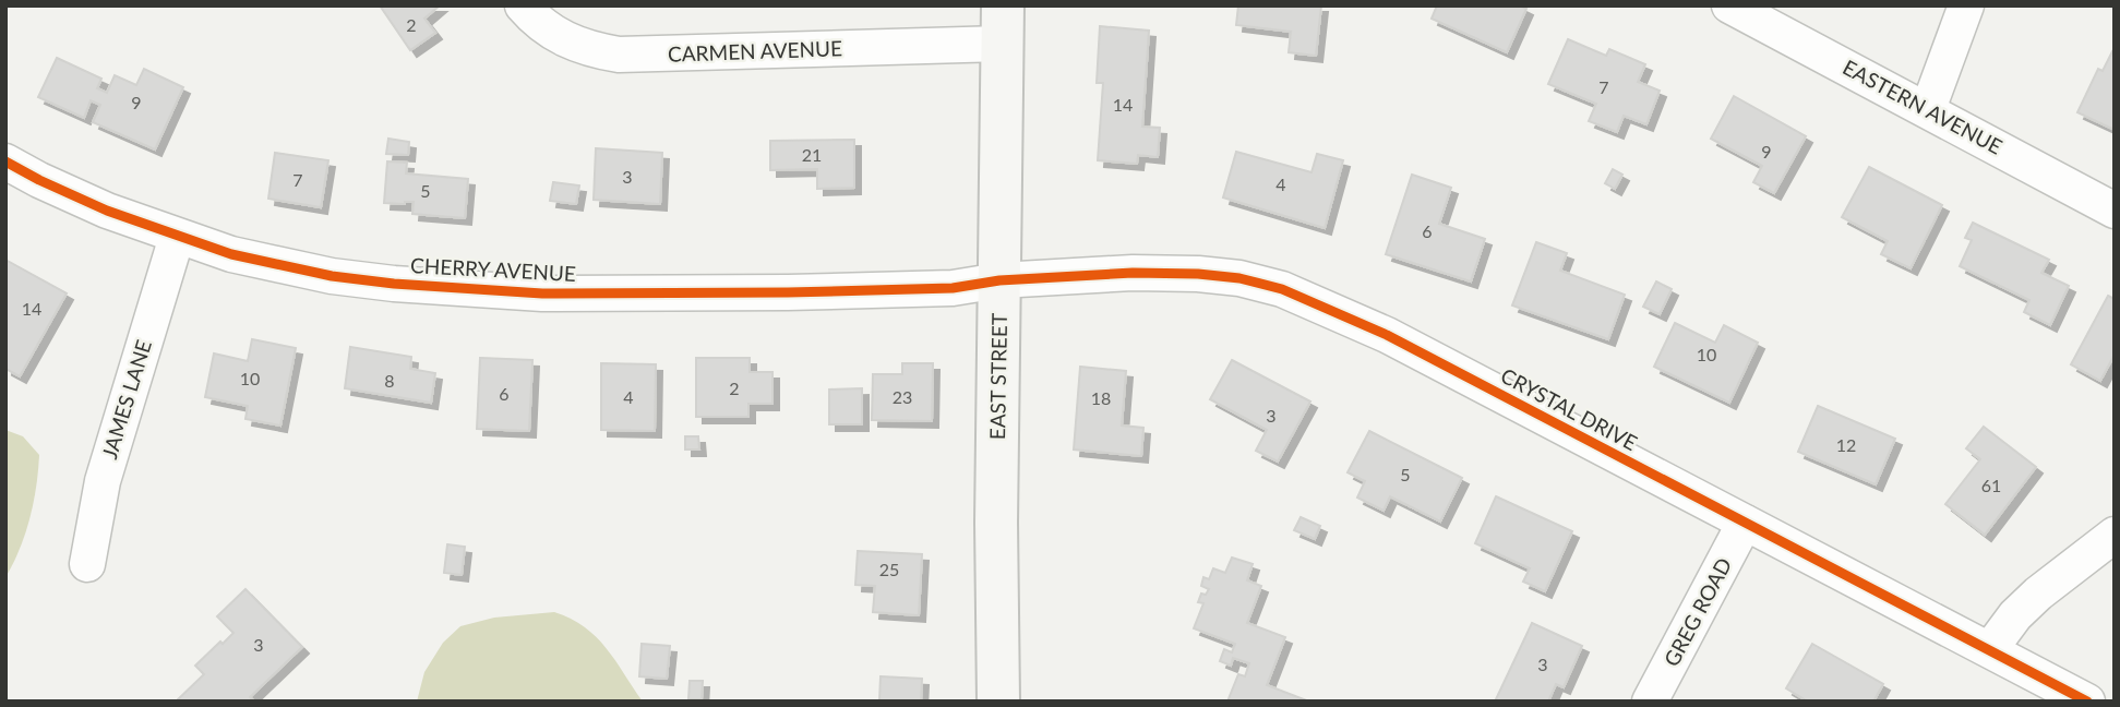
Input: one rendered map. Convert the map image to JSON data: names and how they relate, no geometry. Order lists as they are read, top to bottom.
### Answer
{
  "streets": {
    "main road": ["EAST STREET"],
    "street": [
      "CARMEN AVENUE",
      "EASTERN AVENUE",
      "CHERRY AVENUE",
      "JAMES LANE",
      "CRYSTAL DRIVE",
      "GREG ROAD"
    ]
  },
  "crossings": [
    ["CARMEN AVENUE", "EAST STREET"],
    ["CHERRY AVENUE", "EAST STREET"],
    ["CHERRY AVENUE", "JAMES LANE"],
    ["CHERRY AVENUE", "CRYSTAL DRIVE"],
    ["EAST STREET", "CRYSTAL DRIVE"],
    ["CRYSTAL DRIVE", "GREG ROAD"]
  ],
  "house_numbers": [
    "2",
    "7",
    "9",
    "14",
    "9",
    "21",
    "3",
    "7",
    "4",
    "5",
    "6",
    "14",
    "10",
    "10",
    "8",
    "2",
    "6",
    "4",
    "23",
    "18",
    "3",
    "12",
    "5",
    "61",
    "25",
    "3",
    "3"
  ]
}
